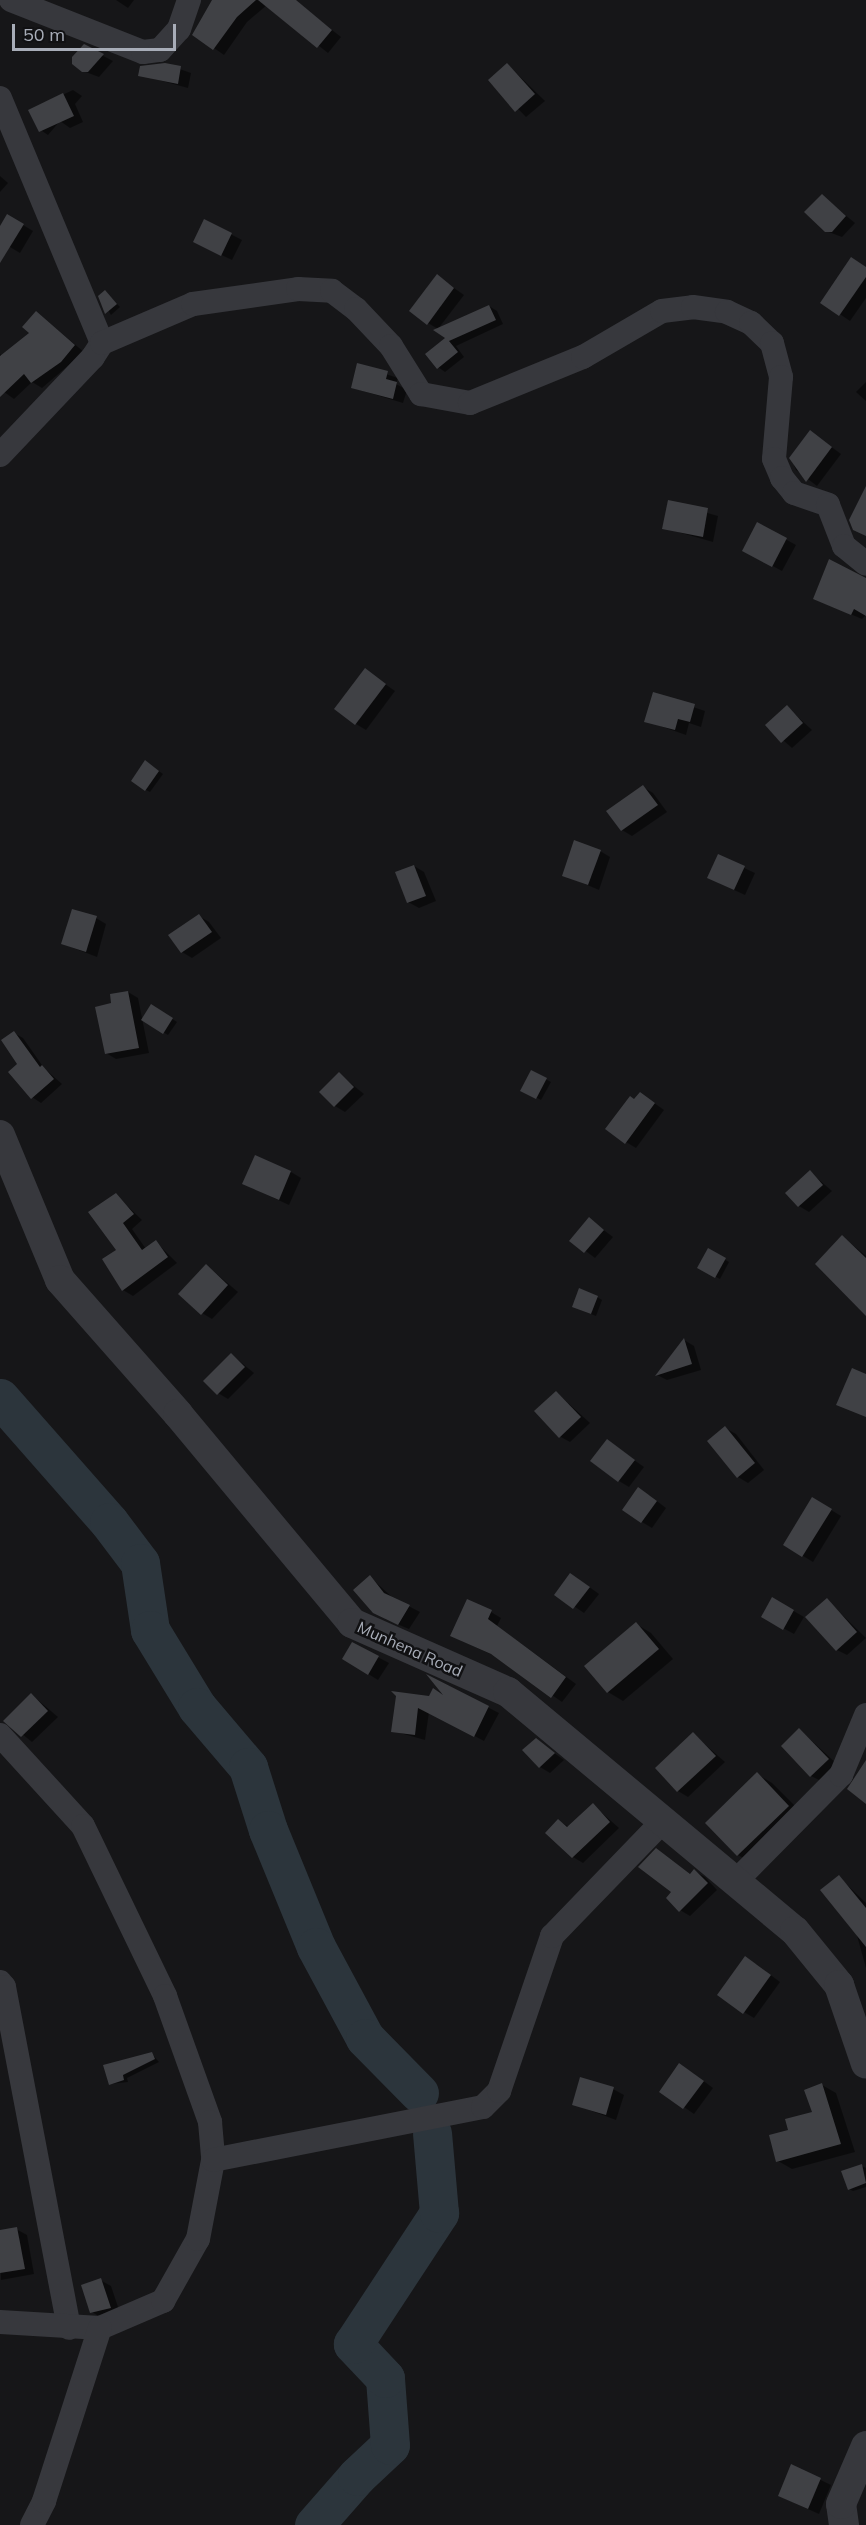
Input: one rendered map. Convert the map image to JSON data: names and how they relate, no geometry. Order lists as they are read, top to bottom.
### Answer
{
  "streets": {
    "street": ["Munhena Road"]
  },
  "scale_bar": "50 m"
}
